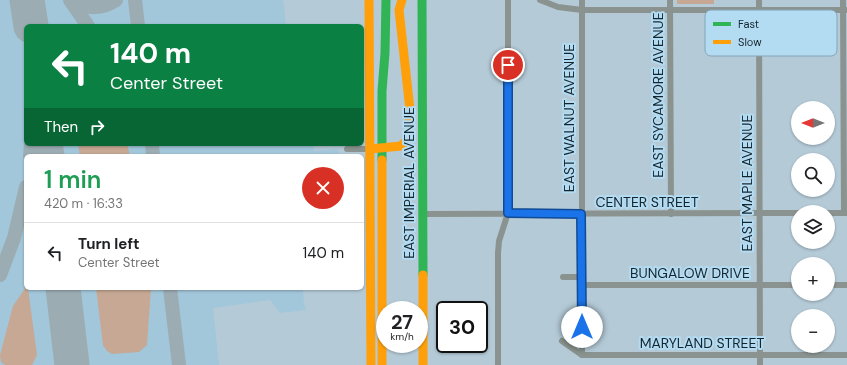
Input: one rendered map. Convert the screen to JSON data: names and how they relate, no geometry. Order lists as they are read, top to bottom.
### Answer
{
  "streets": {
    "main road": ["EAST IMPERIAL AVENUE"],
    "street": [
      "EAST SYCAMORE AVENUE",
      "EAST WALNUT AVENUE",
      "EAST MAPLE AVENUE",
      "CENTER STREET",
      "BUNGALOW DRIVE",
      "MARYLAND STREET"
    ]
  },
  "crossings": [
    ["EAST SYCAMORE AVENUE", "CENTER STREET"],
    ["EAST WALNUT AVENUE", "CENTER STREET"],
    ["EAST WALNUT AVENUE", "BUNGALOW DRIVE"],
    ["EAST WALNUT AVENUE", "MARYLAND STREET"],
    ["EAST IMPERIAL AVENUE", "CENTER STREET"],
    ["EAST MAPLE AVENUE", "CENTER STREET"],
    ["EAST MAPLE AVENUE", "BUNGALOW DRIVE"],
    ["EAST MAPLE AVENUE", "MARYLAND STREET"]
  ],
  "legend": ["Fast", "Slow"],
  "north": "left",
  "page": {
    "turn": ["140 m", "Center Street"],
    "map_buttons": ["+", "−"],
    "then": "Then",
    "heading": ["1 min", "420 m · 16:33"],
    "list": [
      {
        "name": "Turn left",
        "note": "Center Street",
        "value": "140 m"
      }
    ],
    "speed": "27 km/h",
    "limit": "30"
  }
}
